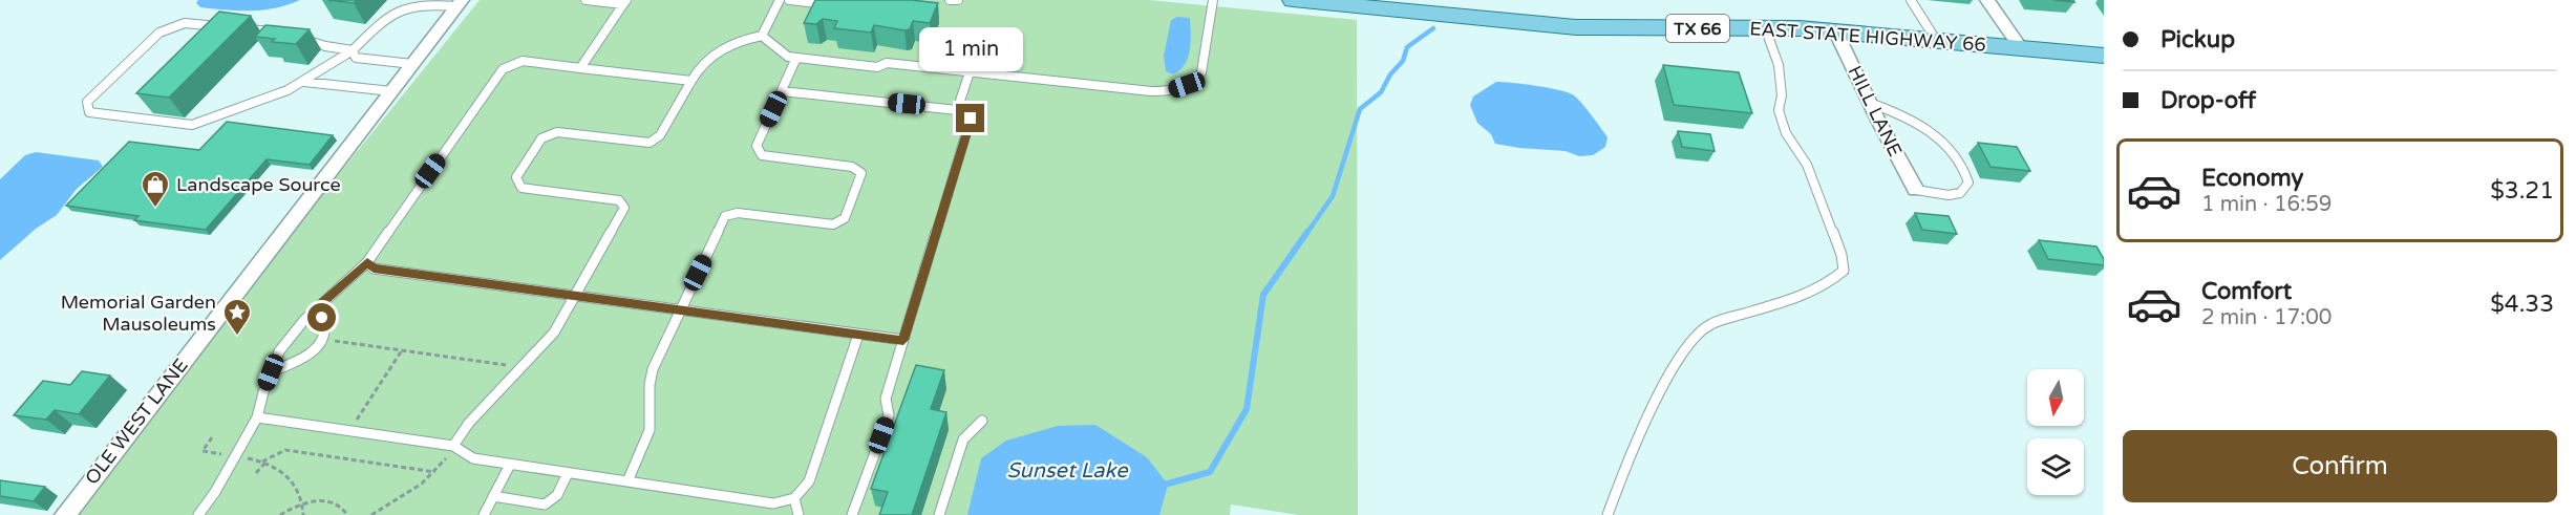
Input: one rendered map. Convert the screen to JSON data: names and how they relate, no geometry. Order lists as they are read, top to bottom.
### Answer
{
  "streets": {
    "main road": ["TX 66", "EAST STATE HIGHWAY 66"],
    "street": ["HILL LANE", "OLE WEST LANE"]
  },
  "crossings": [
    ["EAST STATE HIGHWAY 66", "HILL LANE"]
  ],
  "water": ["Sunset Lake"],
  "places": {
    "shop": ["Landscape Source"],
    "place": ["Memorial Garden Mausoleums"]
  },
  "north": "bottom",
  "page": {
    "banner": ["Pickup", "Drop-off"],
    "bubble": "1 min",
    "list": [
      {
        "name": "Economy",
        "note": "1 min · 16:59",
        "value": "$3.21"
      },
      {
        "name": "Comfort",
        "note": "2 min · 17:00",
        "value": "$4.33"
      }
    ],
    "buttons": "Confirm"
  }
}
